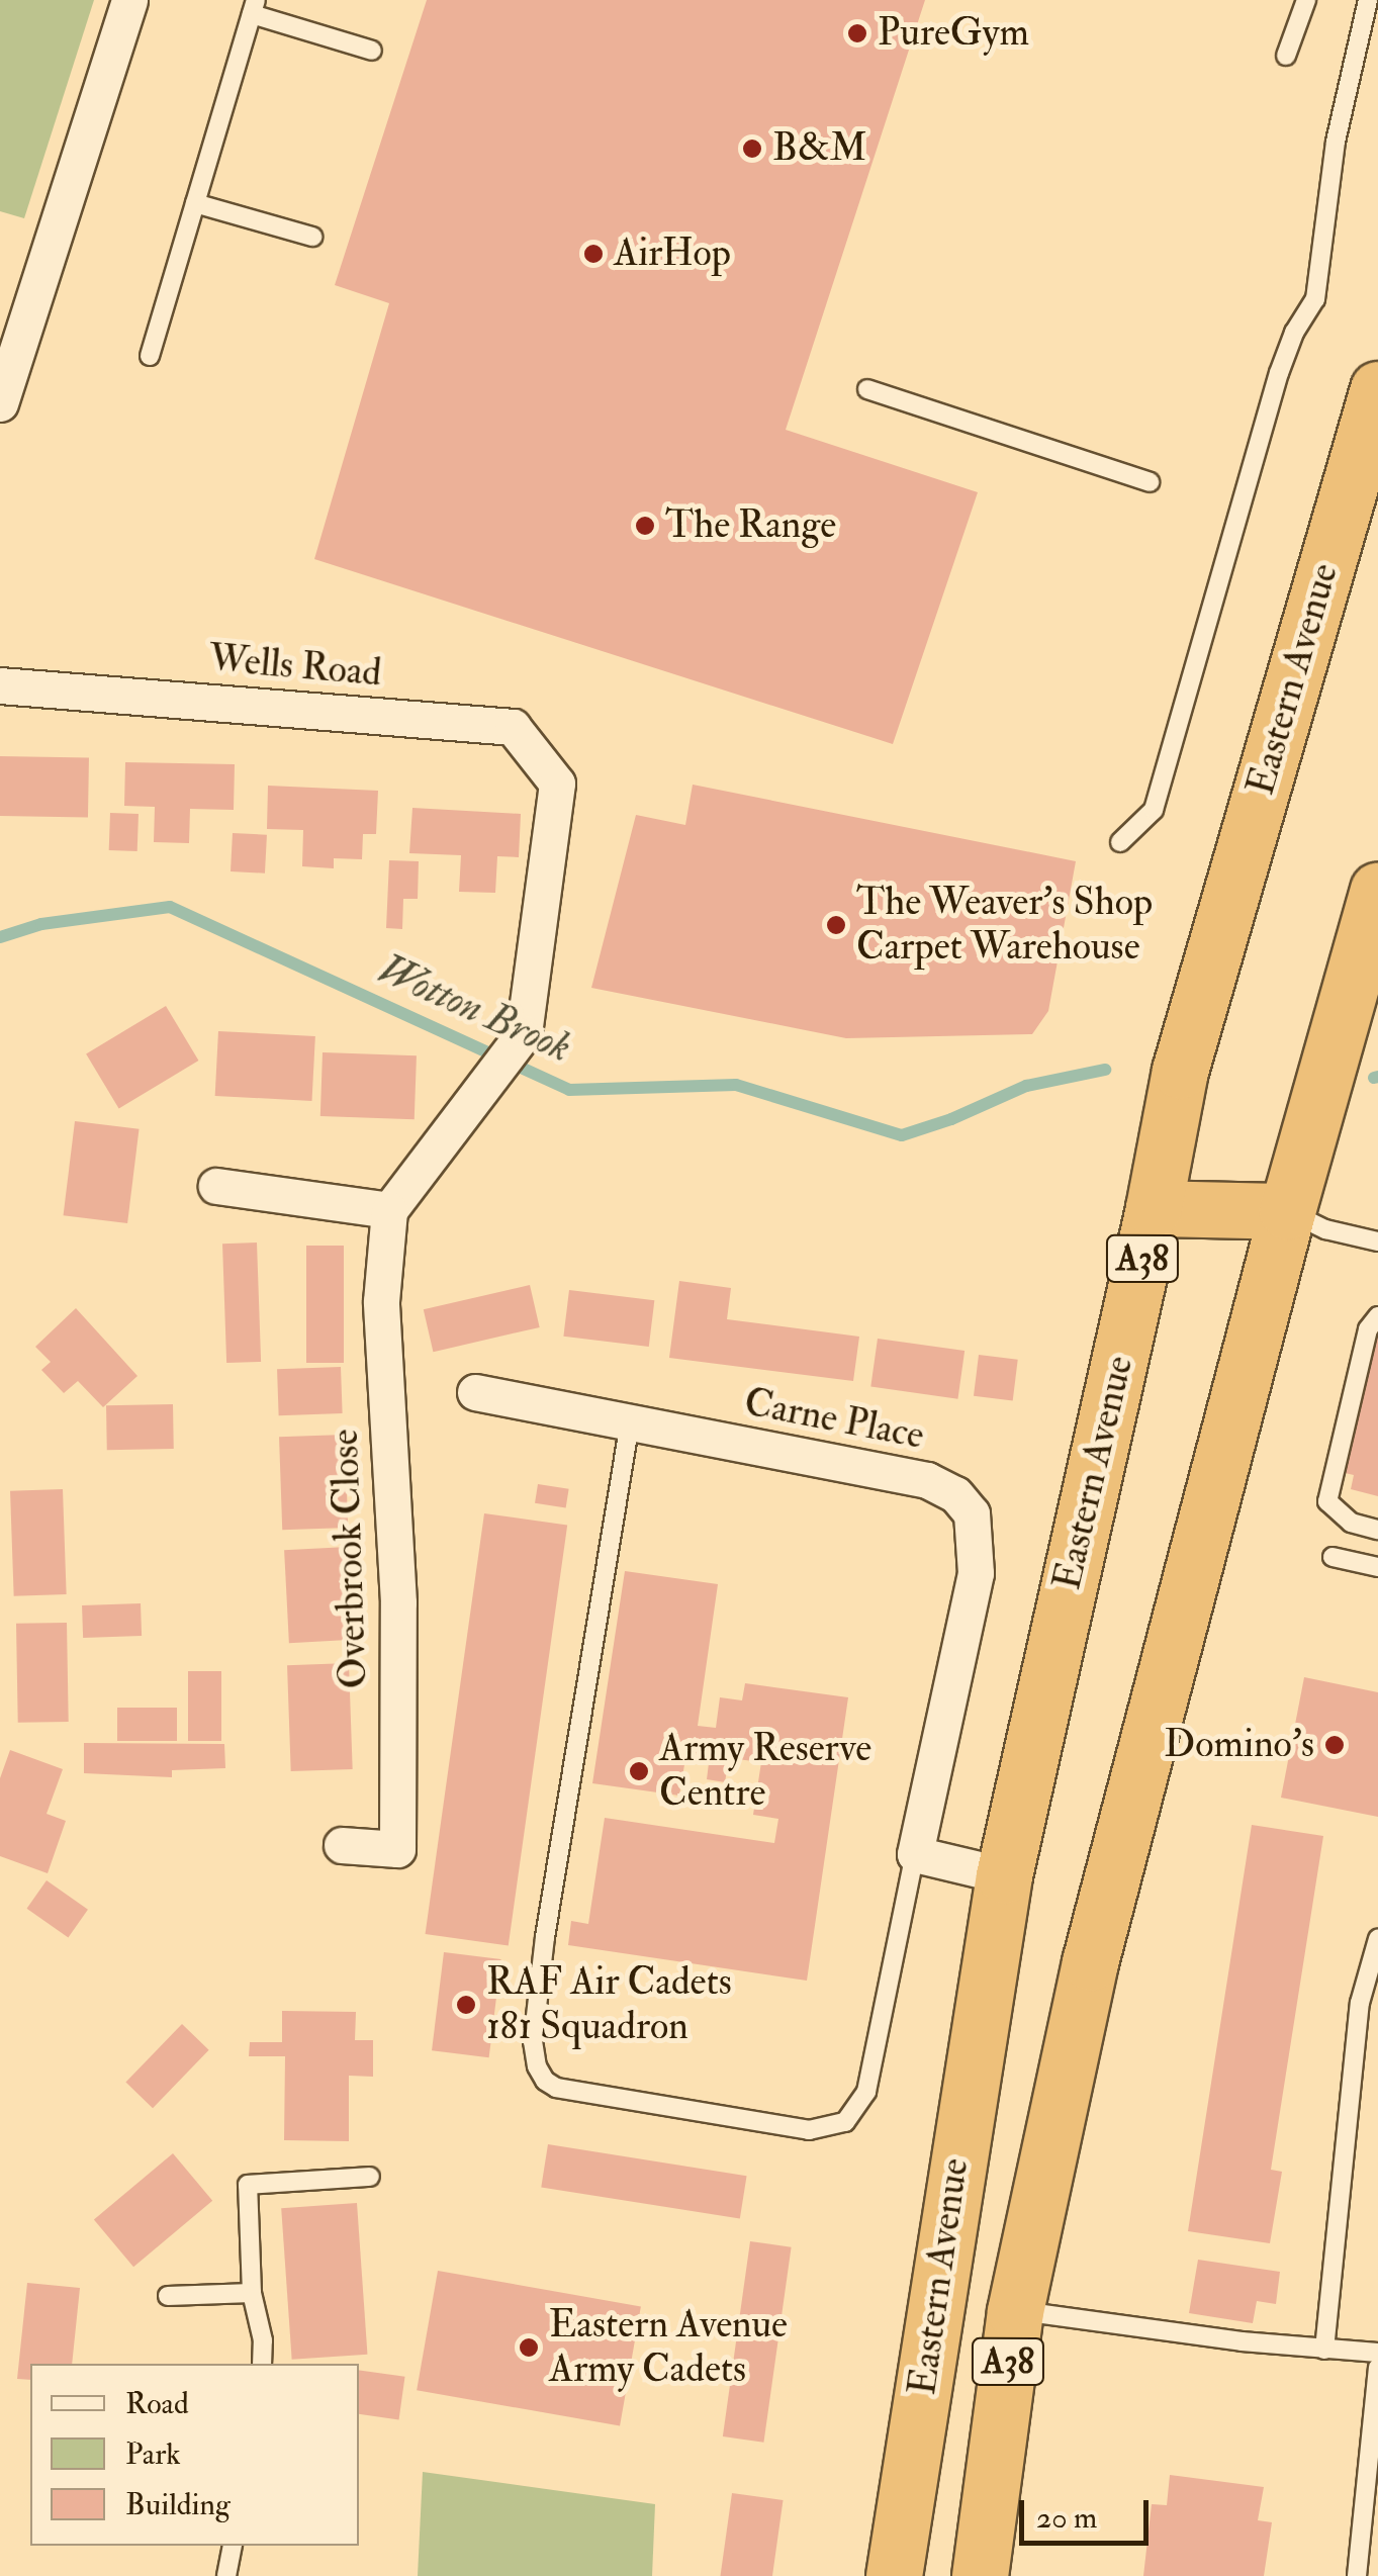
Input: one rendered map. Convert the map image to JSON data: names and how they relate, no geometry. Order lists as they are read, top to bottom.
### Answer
{
  "streets": {
    "highway": ["Eastern Avenue", "A38"],
    "street": ["Wells Road", "Carne Place", "Overbrook Close"]
  },
  "crossings": [
    ["Wells Road", "Overbrook Close"],
    ["Eastern Avenue", "A38"]
  ],
  "water": ["Wotton Brook"],
  "places": [
    "PureGym",
    "B&M",
    "AirHop",
    "The Range",
    "The Weaver's Shop Carpet Warehouse",
    "Domino's",
    "Army Reserve Centre",
    "RAF Air Cadets 181 Squadron",
    "Eastern Avenue Army Cadets"
  ],
  "legend": ["Road", "Park", "Building"],
  "scale_bar": "20 m"
}
